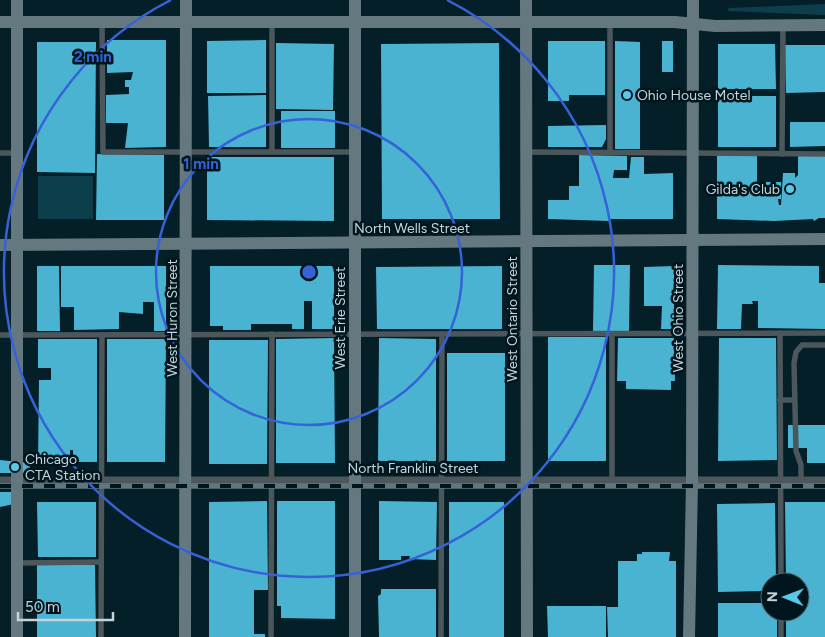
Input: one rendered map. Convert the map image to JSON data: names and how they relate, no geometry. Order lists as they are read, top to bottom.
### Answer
{
  "streets": {
    "main road": [
      "North Wells Street",
      "West Huron Street",
      "West Erie Street",
      "West Ohio Street",
      "West Ontario Street"
    ],
    "street": ["North Franklin Street"]
  },
  "crossings": [
    ["North Wells Street", "West Huron Street"],
    ["North Wells Street", "West Erie Street"],
    ["North Wells Street", "West Ohio Street"],
    ["North Wells Street", "West Ontario Street"],
    ["West Huron Street", "North Franklin Street"],
    ["West Erie Street", "North Franklin Street"],
    ["West Ohio Street", "North Franklin Street"],
    ["West Ontario Street", "North Franklin Street"]
  ],
  "places": ["Ohio House Motel", "Gilda's Club", "Chicago CTA Station"],
  "scale_bar": "50 m",
  "north": "left",
  "rings": ["2 min", "1 min"]
}
